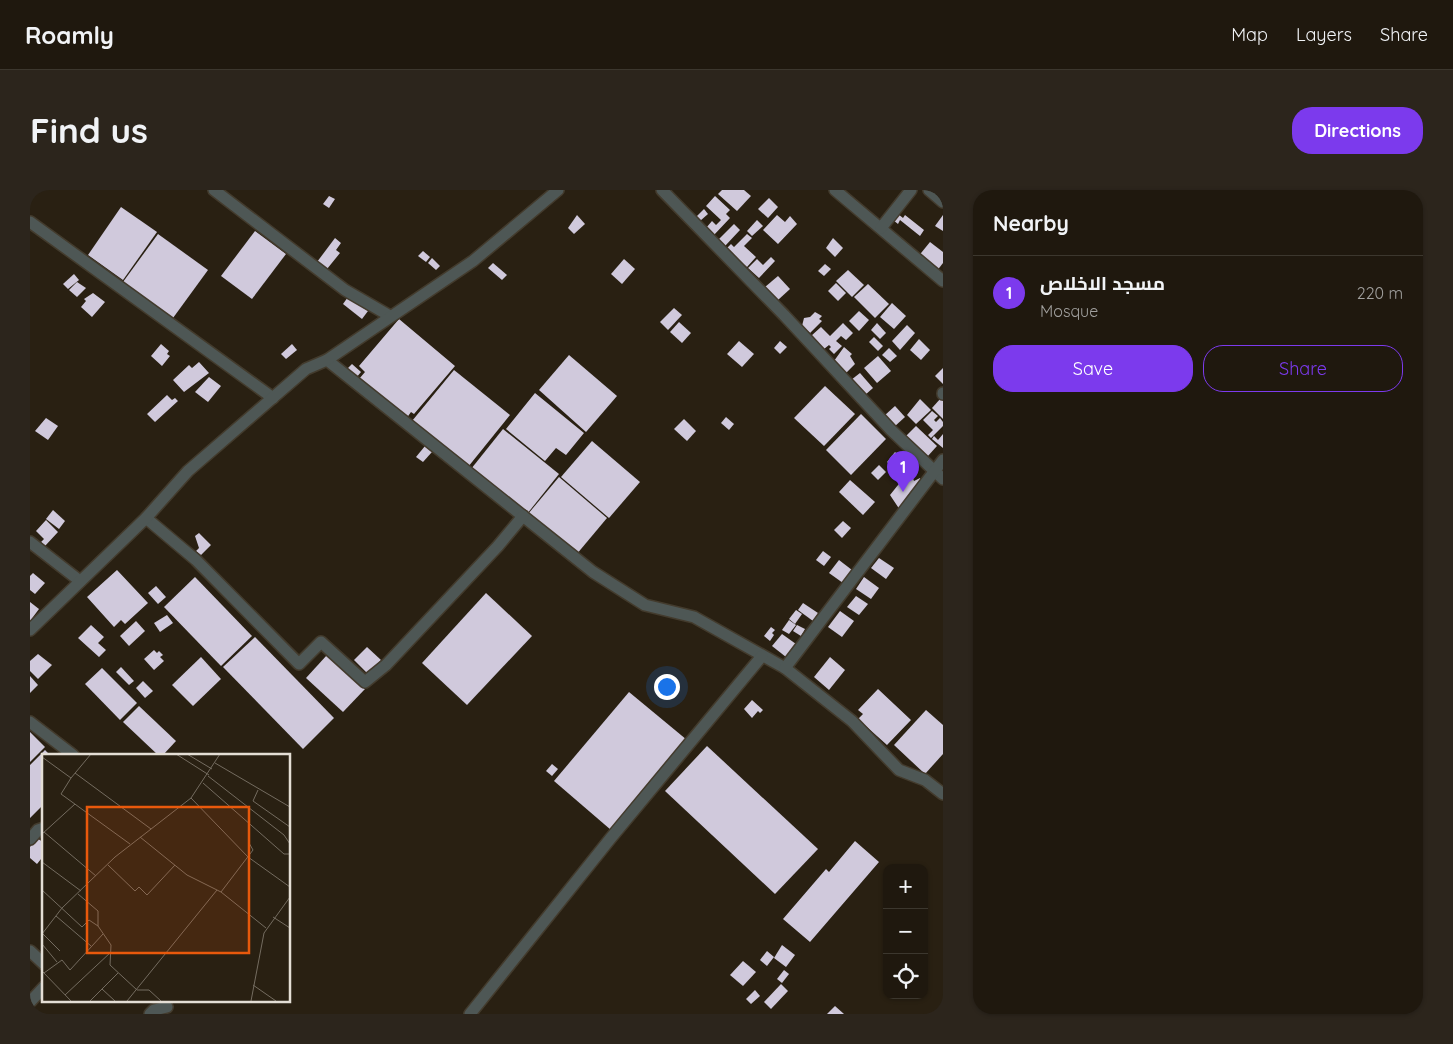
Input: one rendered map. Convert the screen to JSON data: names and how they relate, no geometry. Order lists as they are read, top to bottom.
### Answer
{
  "page": {
    "header": "Roamly",
    "nav": ["Map", "Layers", "Share"],
    "buttons": [
      "Directions",
      ["Save", "Share"]
    ],
    "title": "Find us",
    "heading": "Nearby",
    "list": [
      {
        "mark": "1",
        "name": "مسجد الاخلاص",
        "note": "Mosque",
        "value": "220 m"
      }
    ],
    "pins": "1",
    "map_buttons": ["+", "−"]
  }
}
